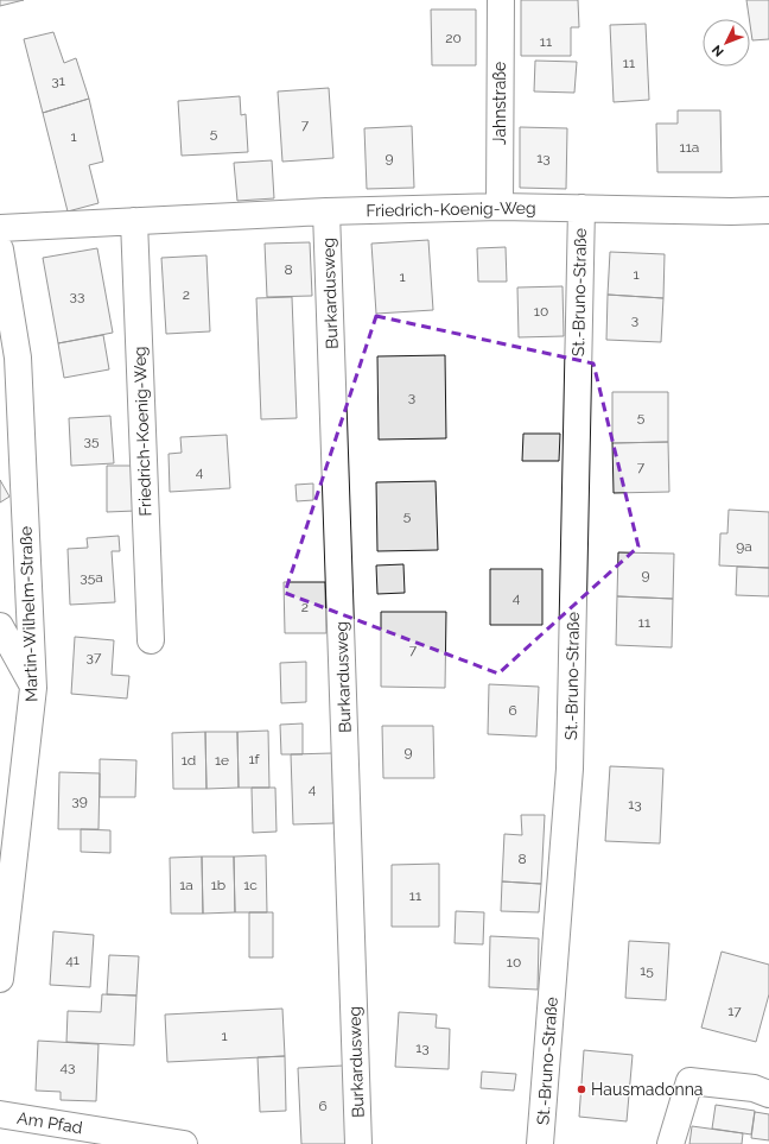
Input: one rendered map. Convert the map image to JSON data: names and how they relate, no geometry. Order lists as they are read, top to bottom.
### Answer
{
  "streets": {
    "street": [
      "Jahnstraße",
      "Friedrich-Koenig-Weg",
      "St.-Bruno-Straße",
      "Burkardusweg",
      "Martin-Wilhelm-Straße",
      "Am Pfad"
    ]
  },
  "crossings": [
    ["Jahnstraße", "Friedrich-Koenig-Weg"],
    ["Friedrich-Koenig-Weg", "St.-Bruno-Straße"],
    ["Friedrich-Koenig-Weg", "Burkardusweg"]
  ],
  "places": ["Hausmadonna"],
  "house_numbers": [
    "20",
    "11",
    "11",
    "31",
    "7",
    "5",
    "1",
    "11a",
    "9",
    "13",
    "8",
    "1",
    "1",
    "2",
    "33",
    "10",
    "3",
    "3",
    "5",
    "35",
    "7",
    "4",
    "5",
    "9a",
    "9",
    "35a",
    "4",
    "2",
    "11",
    "7",
    "37",
    "6",
    "9",
    "1f",
    "1d",
    "1e",
    "4",
    "39",
    "13",
    "8",
    "1a",
    "1b",
    "1c",
    "11",
    "41",
    "10",
    "15",
    "17",
    "1",
    "13",
    "43",
    "6"
  ],
  "north": "bottom left"
}
